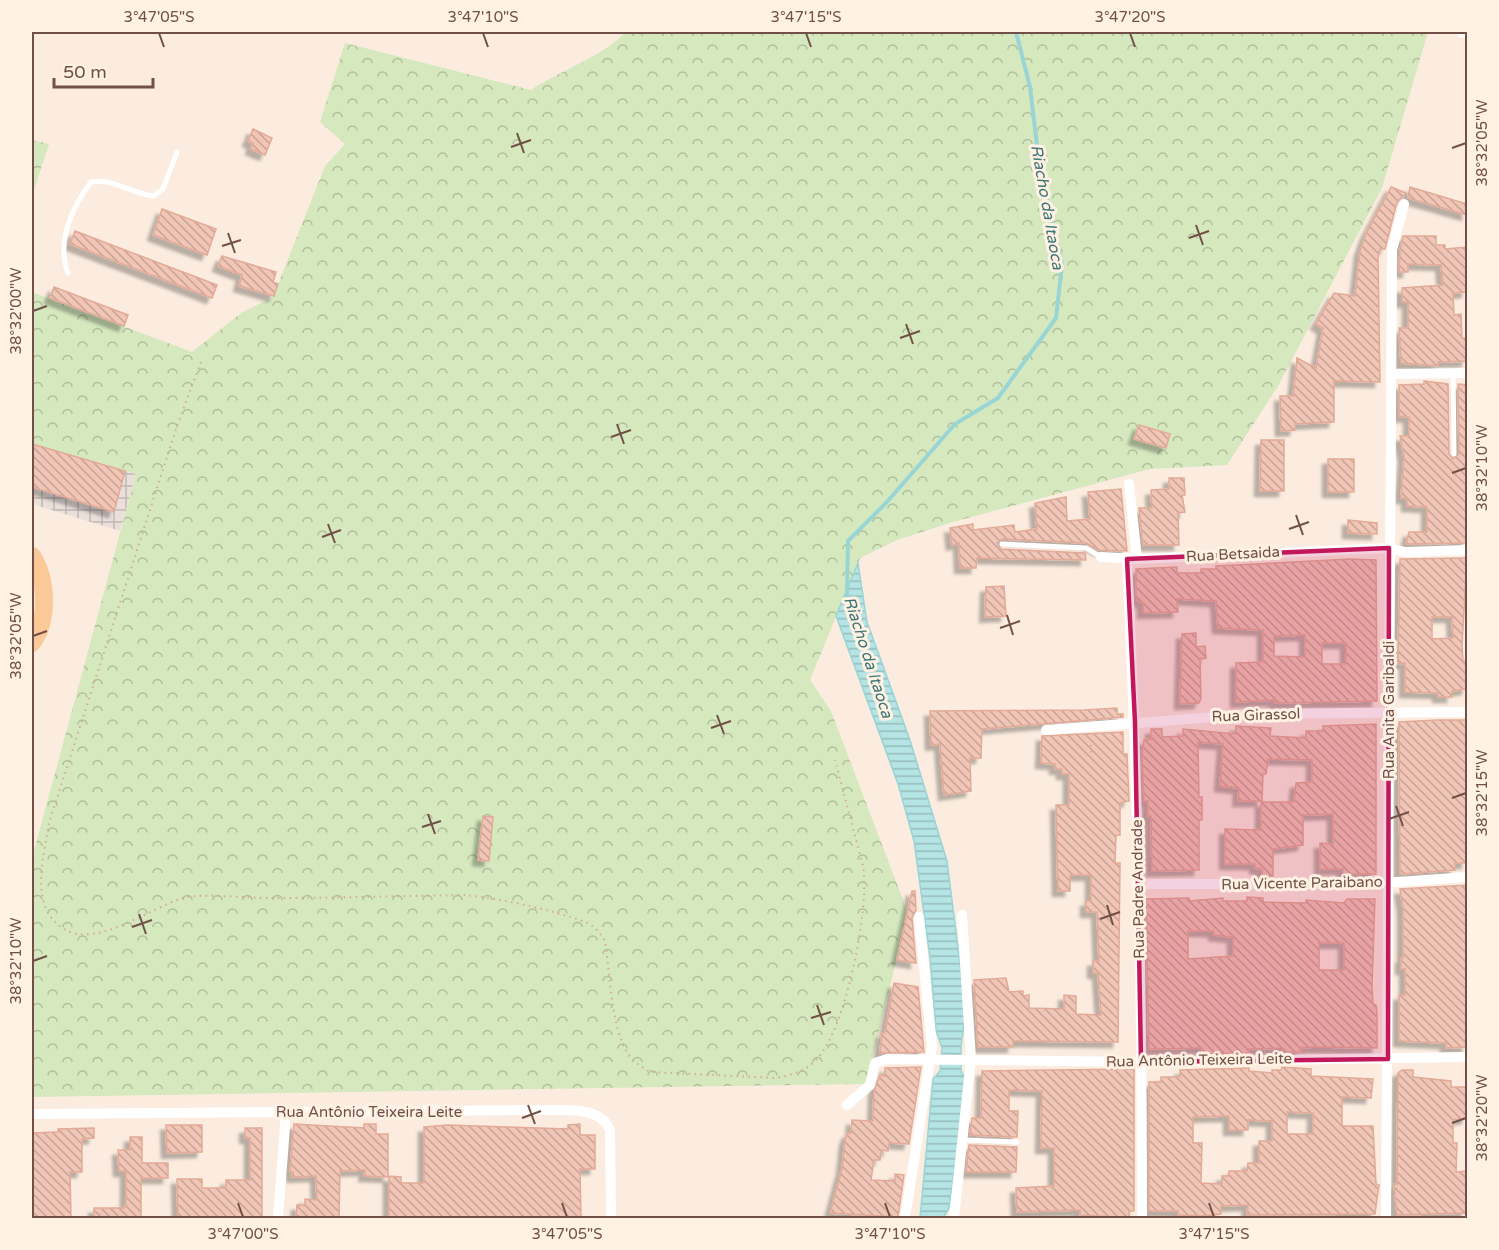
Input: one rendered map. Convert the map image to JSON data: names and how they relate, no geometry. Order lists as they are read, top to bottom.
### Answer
{
  "streets": {
    "street": [
      "Rua Betsaida",
      "Rua Anita Garibaldi",
      "Rua Girassol",
      "Rua Vicente Paraibano",
      "Rua Padre Andrade",
      "Rua Antônio Teixeira Leite"
    ]
  },
  "crossings": [
    ["Rua Betsaida", "Rua Anita Garibaldi"],
    ["Rua Betsaida", "Rua Padre Andrade"],
    ["Rua Anita Garibaldi", "Rua Girassol"],
    ["Rua Anita Garibaldi", "Rua Vicente Paraibano"],
    ["Rua Anita Garibaldi", "Rua Antônio Teixeira Leite"],
    ["Rua Girassol", "Rua Padre Andrade"],
    ["Rua Vicente Paraibano", "Rua Padre Andrade"],
    ["Rua Padre Andrade", "Rua Antônio Teixeira Leite"]
  ],
  "water": ["Riacho da Itaoca"],
  "scale_bar": "50 m",
  "coordinates": [
    "3°47'05\"S",
    "3°47'10\"S",
    "3°47'15\"S",
    "3°47'20\"S",
    "38°32'05\"W",
    "38°32'00\"W",
    "38°32'10\"W",
    "38°32'15\"W",
    "38°32'20\"W",
    "3°47'00\"S"
  ]
}
